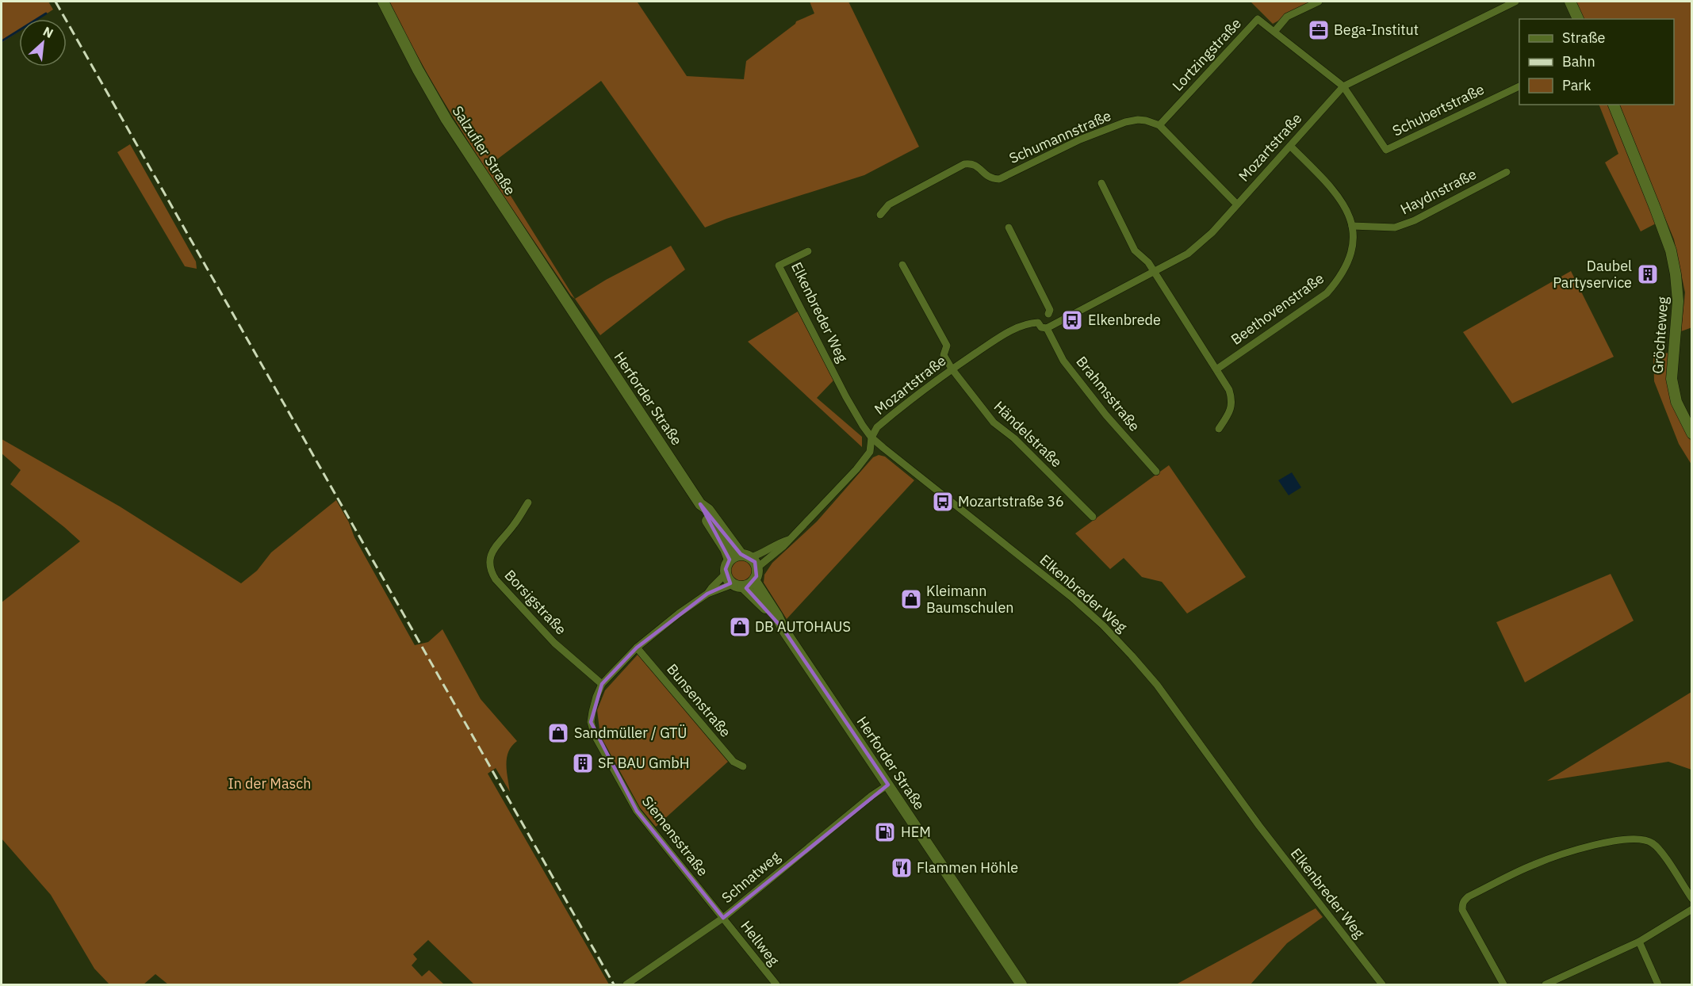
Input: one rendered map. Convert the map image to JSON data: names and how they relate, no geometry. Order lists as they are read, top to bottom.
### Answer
{
  "streets": {
    "main road": ["Salzufler Straße", "Gröchteweg", "Herforder Straße"],
    "street": [
      "Lortzingstraße",
      "Schubertstraße",
      "Schumannstraße",
      "Mozartstraße",
      "Haydnstraße",
      "Beethovenstraße",
      "Elkenbreder Weg",
      "Brahmsstraße",
      "Händelstraße",
      "Borsigstraße",
      "Bunsenstraße",
      "Siemensstraße",
      "Schnatweg",
      "Hellweg"
    ]
  },
  "crossings": [
    ["Lortzingstraße", "Schubertstraße"],
    ["Lortzingstraße", "Schumannstraße"],
    ["Lortzingstraße", "Mozartstraße"],
    ["Schubertstraße", "Mozartstraße"],
    ["Mozartstraße", "Beethovenstraße"],
    ["Mozartstraße", "Elkenbreder Weg"],
    ["Mozartstraße", "Brahmsstraße"],
    ["Mozartstraße", "Herforder Straße"],
    ["Mozartstraße", "Händelstraße"],
    ["Mozartstraße", "Siemensstraße"],
    ["Salzufler Straße", "Herforder Straße"],
    ["Haydnstraße", "Beethovenstraße"],
    ["Herforder Straße", "Siemensstraße"],
    ["Herforder Straße", "Schnatweg"],
    ["Borsigstraße", "Siemensstraße"],
    ["Bunsenstraße", "Siemensstraße"],
    ["Siemensstraße", "Schnatweg"],
    ["Siemensstraße", "Hellweg"],
    ["Schnatweg", "Hellweg"]
  ],
  "parks": ["In der Masch"],
  "places": {
    "office": ["Bega-Institut"],
    "building": ["Daubel Partyservice", "SF BAU GmbH"],
    "bus stop": ["Elkenbrede", "Mozartstraße 36"],
    "shop": ["Kleimann Baumschulen", "DB AUTOHAUS", "Sandmüller / GTÜ"],
    "fuel station": ["HEM"],
    "restaurant": ["Flammen Höhle"]
  },
  "legend": ["Straße", "Bahn", "Park"],
  "north": "top right"
}
